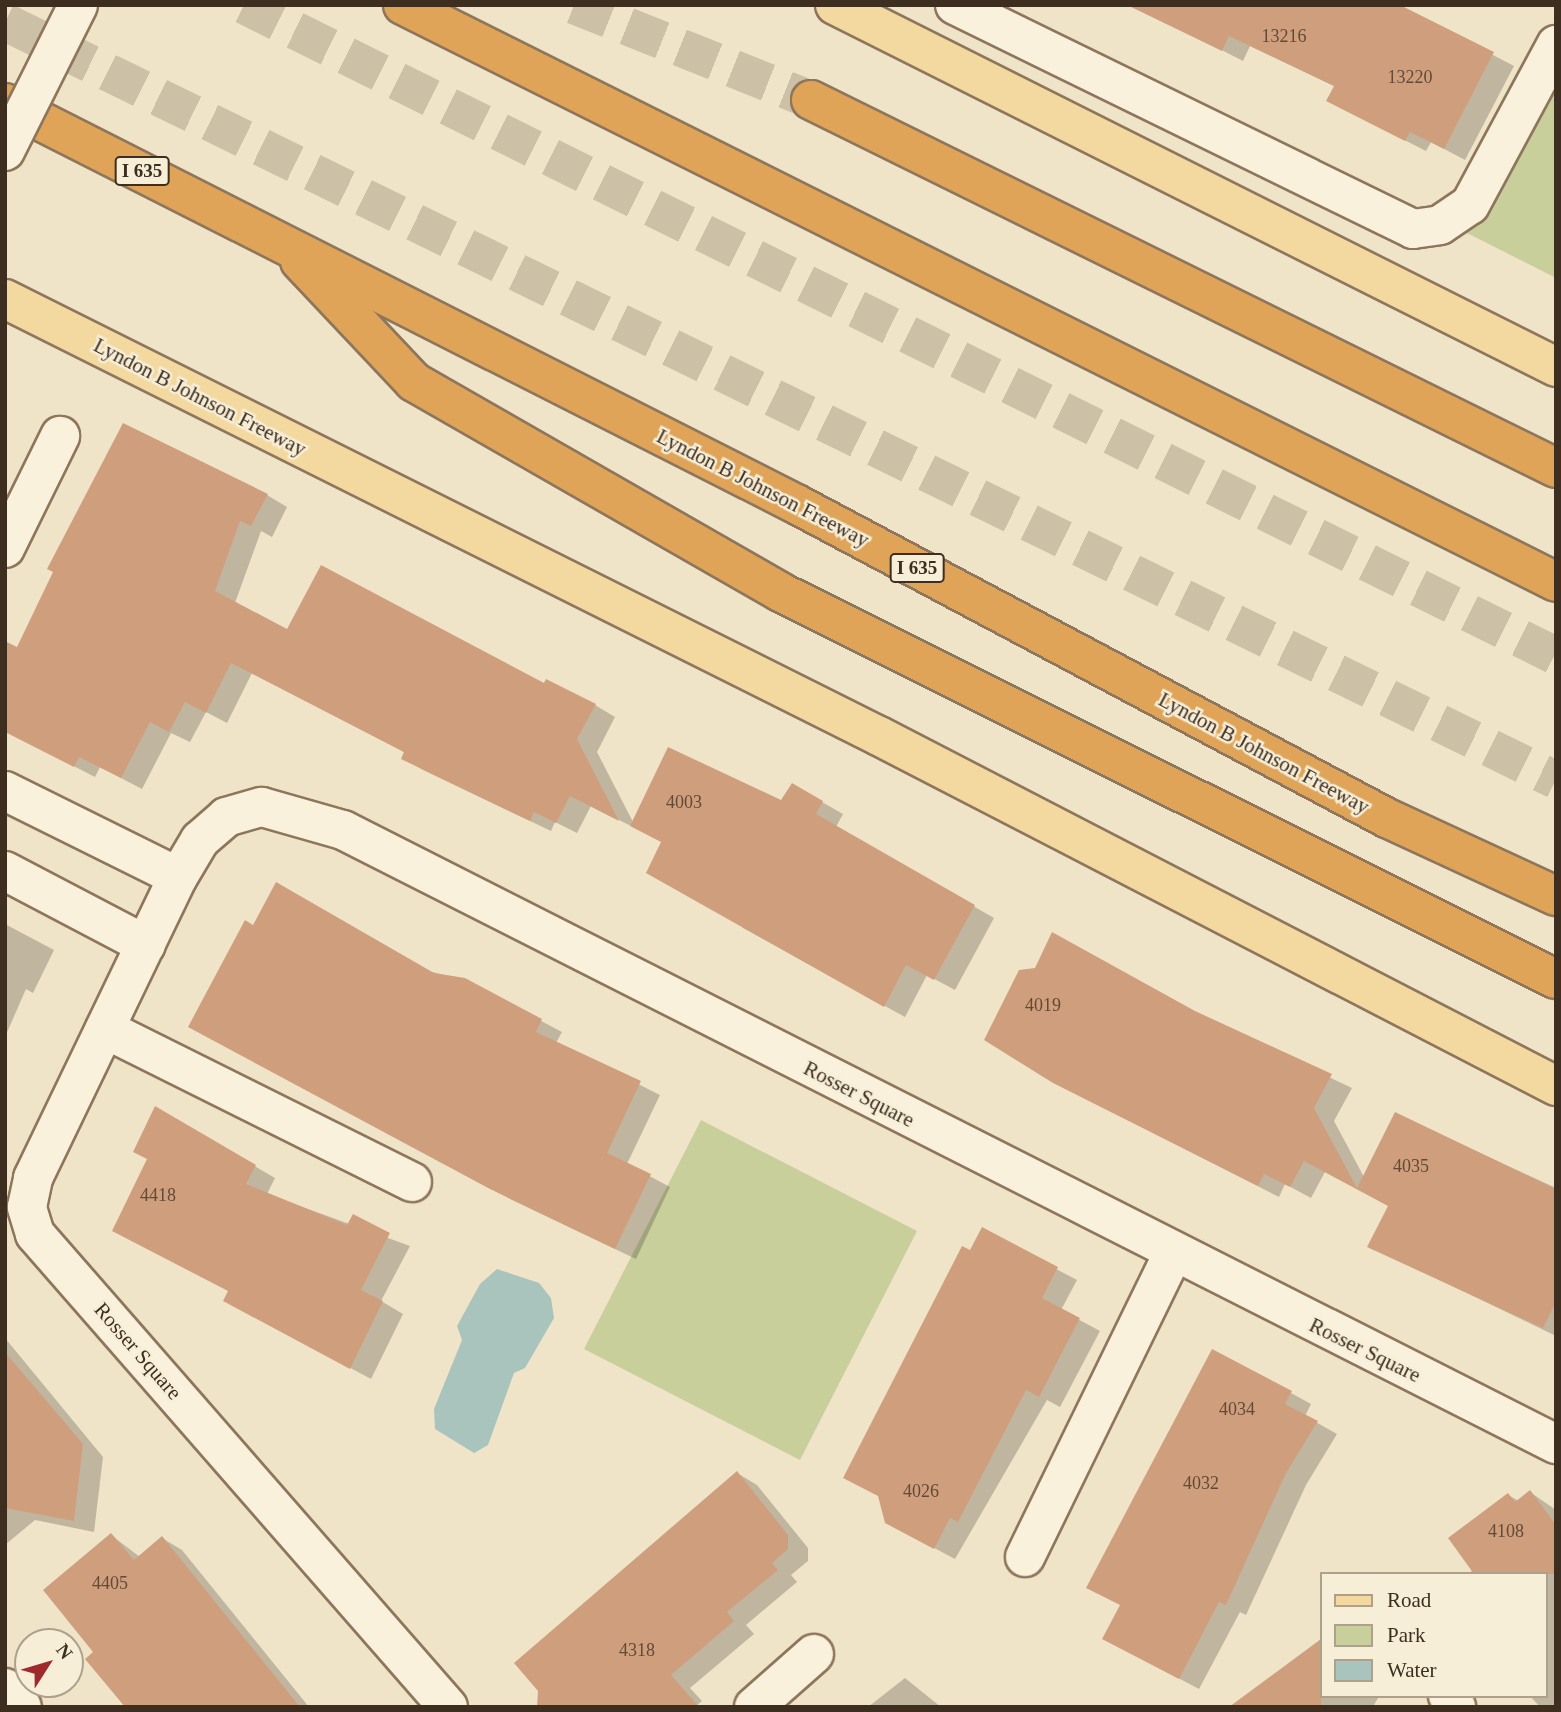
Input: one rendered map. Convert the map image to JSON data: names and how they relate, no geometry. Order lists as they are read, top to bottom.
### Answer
{
  "streets": {
    "highway": ["I 635", "Lyndon B Johnson Freeway"],
    "street": ["Rosser Square"]
  },
  "house_numbers": [
    "13216",
    "13220",
    "4003",
    "4019",
    "4035",
    "4418",
    "4034",
    "4032",
    "4026",
    "4108",
    "4405",
    "4318"
  ],
  "legend": ["Road", "Park", "Water"],
  "north": "top right"
}
